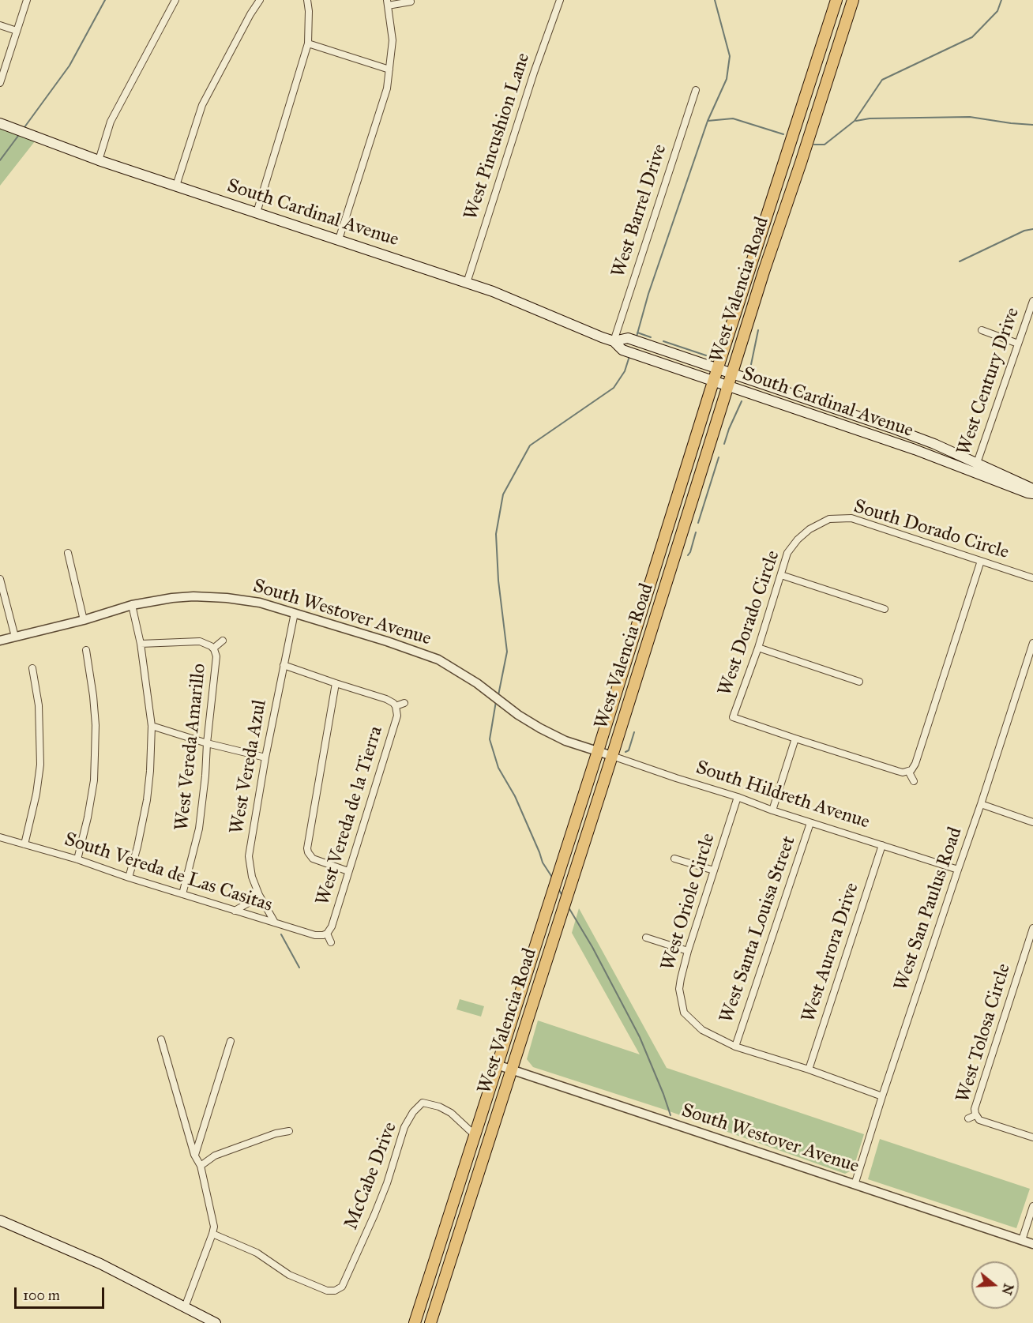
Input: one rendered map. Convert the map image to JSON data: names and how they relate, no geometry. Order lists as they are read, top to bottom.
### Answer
{
  "streets": {
    "main road": ["South Cardinal Avenue", "West Valencia Road"],
    "street": [
      "West Pincushion Lane",
      "West Barrel Drive",
      "West Century Drive",
      "South Dorado Circle",
      "South Westover Avenue",
      "West Dorado Circle",
      "West Vereda Amarillo",
      "West Vereda Azul",
      "South Hildreth Avenue",
      "West Vereda de la Tierra",
      "South Vereda de Las Casitas",
      "West Oriole Circle",
      "West San Paulus Road",
      "West Santa Louisa Street",
      "West Aurora Drive",
      "West Tolosa Circle",
      "McCabe Drive"
    ]
  },
  "crossings": [
    ["West Pincushion Lane", "South Cardinal Avenue"],
    ["West Barrel Drive", "South Cardinal Avenue"],
    ["South Cardinal Avenue", "West Valencia Road"],
    ["South Cardinal Avenue", "West Century Drive"],
    ["West Valencia Road", "South Westover Avenue"],
    ["West Valencia Road", "South Hildreth Avenue"],
    ["West Valencia Road", "McCabe Drive"],
    ["South Dorado Circle", "West Dorado Circle"],
    ["South Westover Avenue", "West Vereda Azul"],
    ["South Westover Avenue", "South Hildreth Avenue"],
    ["South Westover Avenue", "West San Paulus Road"],
    ["West Vereda Amarillo", "South Vereda de Las Casitas"],
    ["West Vereda Azul", "South Vereda de Las Casitas"],
    ["South Hildreth Avenue", "West Oriole Circle"],
    ["South Hildreth Avenue", "West San Paulus Road"],
    ["South Hildreth Avenue", "West Santa Louisa Street"],
    ["South Hildreth Avenue", "West Aurora Drive"],
    ["West Vereda de la Tierra", "South Vereda de Las Casitas"],
    ["West Oriole Circle", "West San Paulus Road"],
    ["West Oriole Circle", "West Santa Louisa Street"],
    ["West Oriole Circle", "West Aurora Drive"]
  ],
  "scale_bar": "100 m",
  "north": "right"
}
